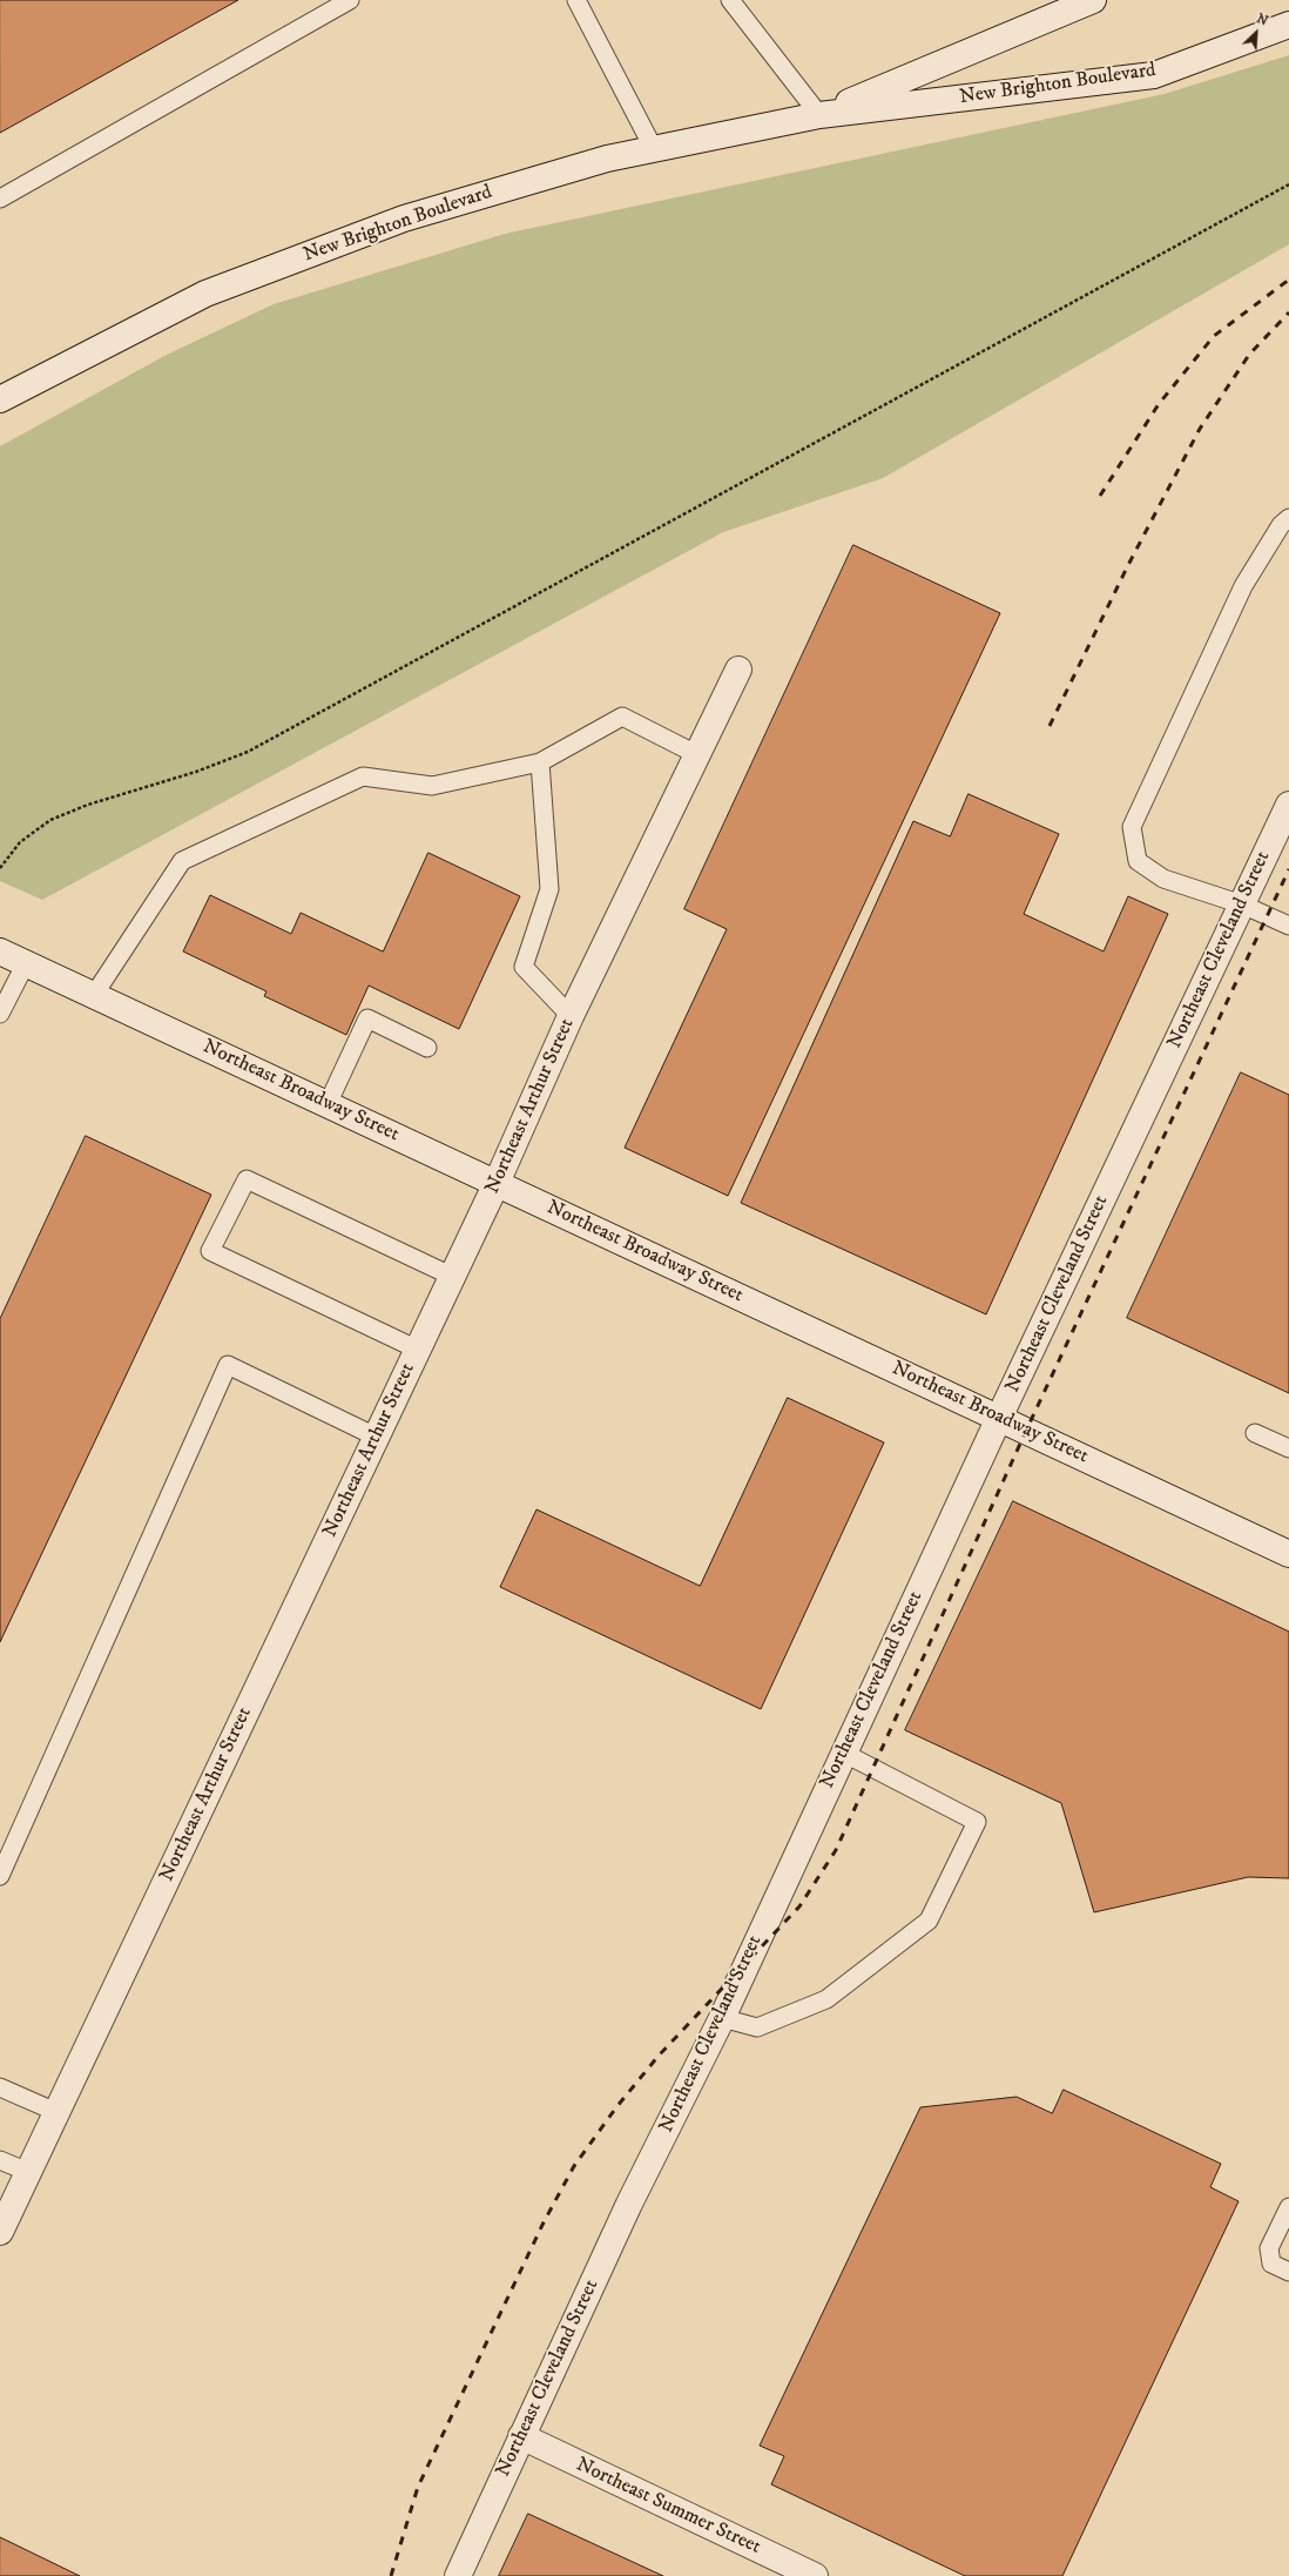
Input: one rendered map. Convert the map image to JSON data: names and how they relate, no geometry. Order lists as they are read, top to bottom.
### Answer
{
  "streets": {
    "street": [
      "New Brighton Boulevard",
      "Northeast Cleveland Street",
      "Northeast Broadway Street",
      "Northeast Arthur Street",
      "Northeast Summer Street"
    ]
  },
  "crossings": [
    ["Northeast Cleveland Street", "Northeast Broadway Street"],
    ["Northeast Cleveland Street", "Northeast Summer Street"],
    ["Northeast Broadway Street", "Northeast Arthur Street"]
  ],
  "north": "top right"
}
